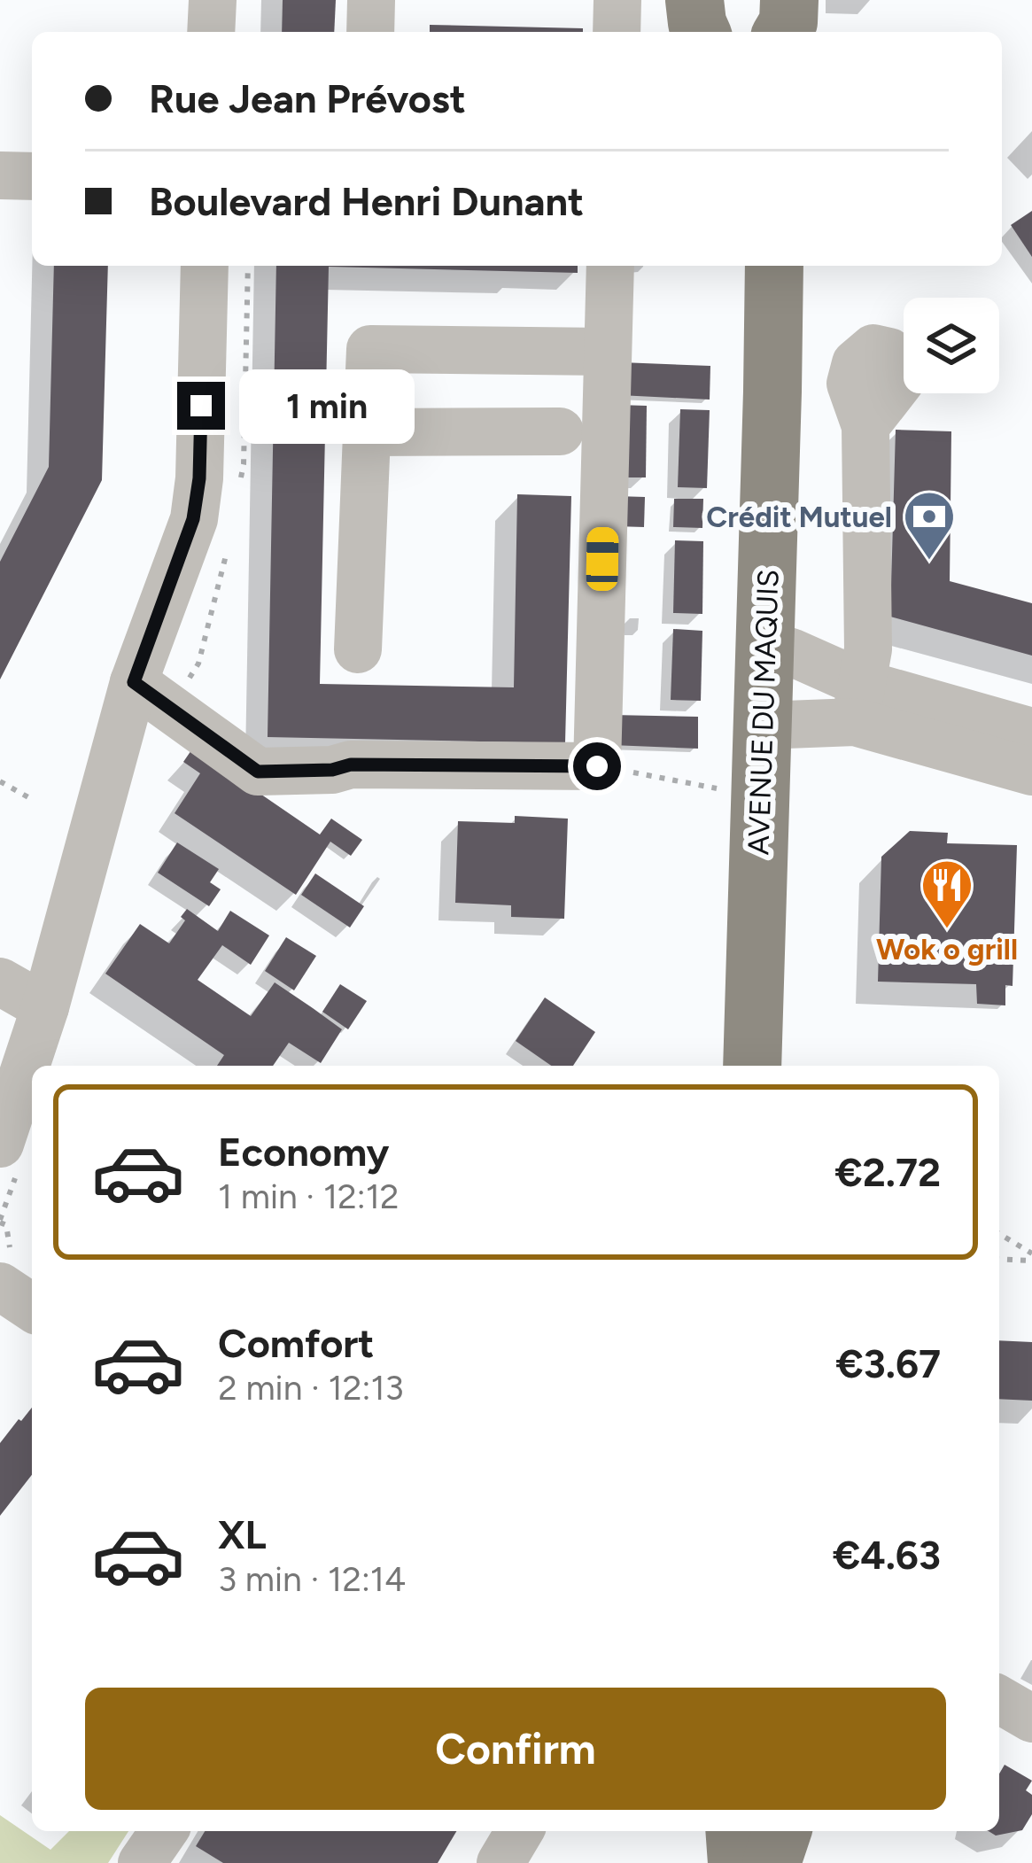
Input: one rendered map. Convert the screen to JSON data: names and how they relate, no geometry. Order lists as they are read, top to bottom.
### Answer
{
  "streets": {
    "main road": ["AVENUE DU MAQUIS"]
  },
  "places": {
    "bank": ["Crédit Mutuel"],
    "restaurant": ["Wok o grill"]
  },
  "page": {
    "banner": ["Rue Jean Prévost", "Boulevard Henri Dunant"],
    "bubble": "1 min",
    "list": [
      {
        "name": "Economy",
        "note": "1 min · 12:12",
        "value": "€2.72"
      },
      {
        "name": "Comfort",
        "note": "2 min · 12:13",
        "value": "€3.67"
      },
      {
        "name": "XL",
        "note": "3 min · 12:14",
        "value": "€4.63"
      }
    ],
    "buttons": "Confirm"
  }
}
